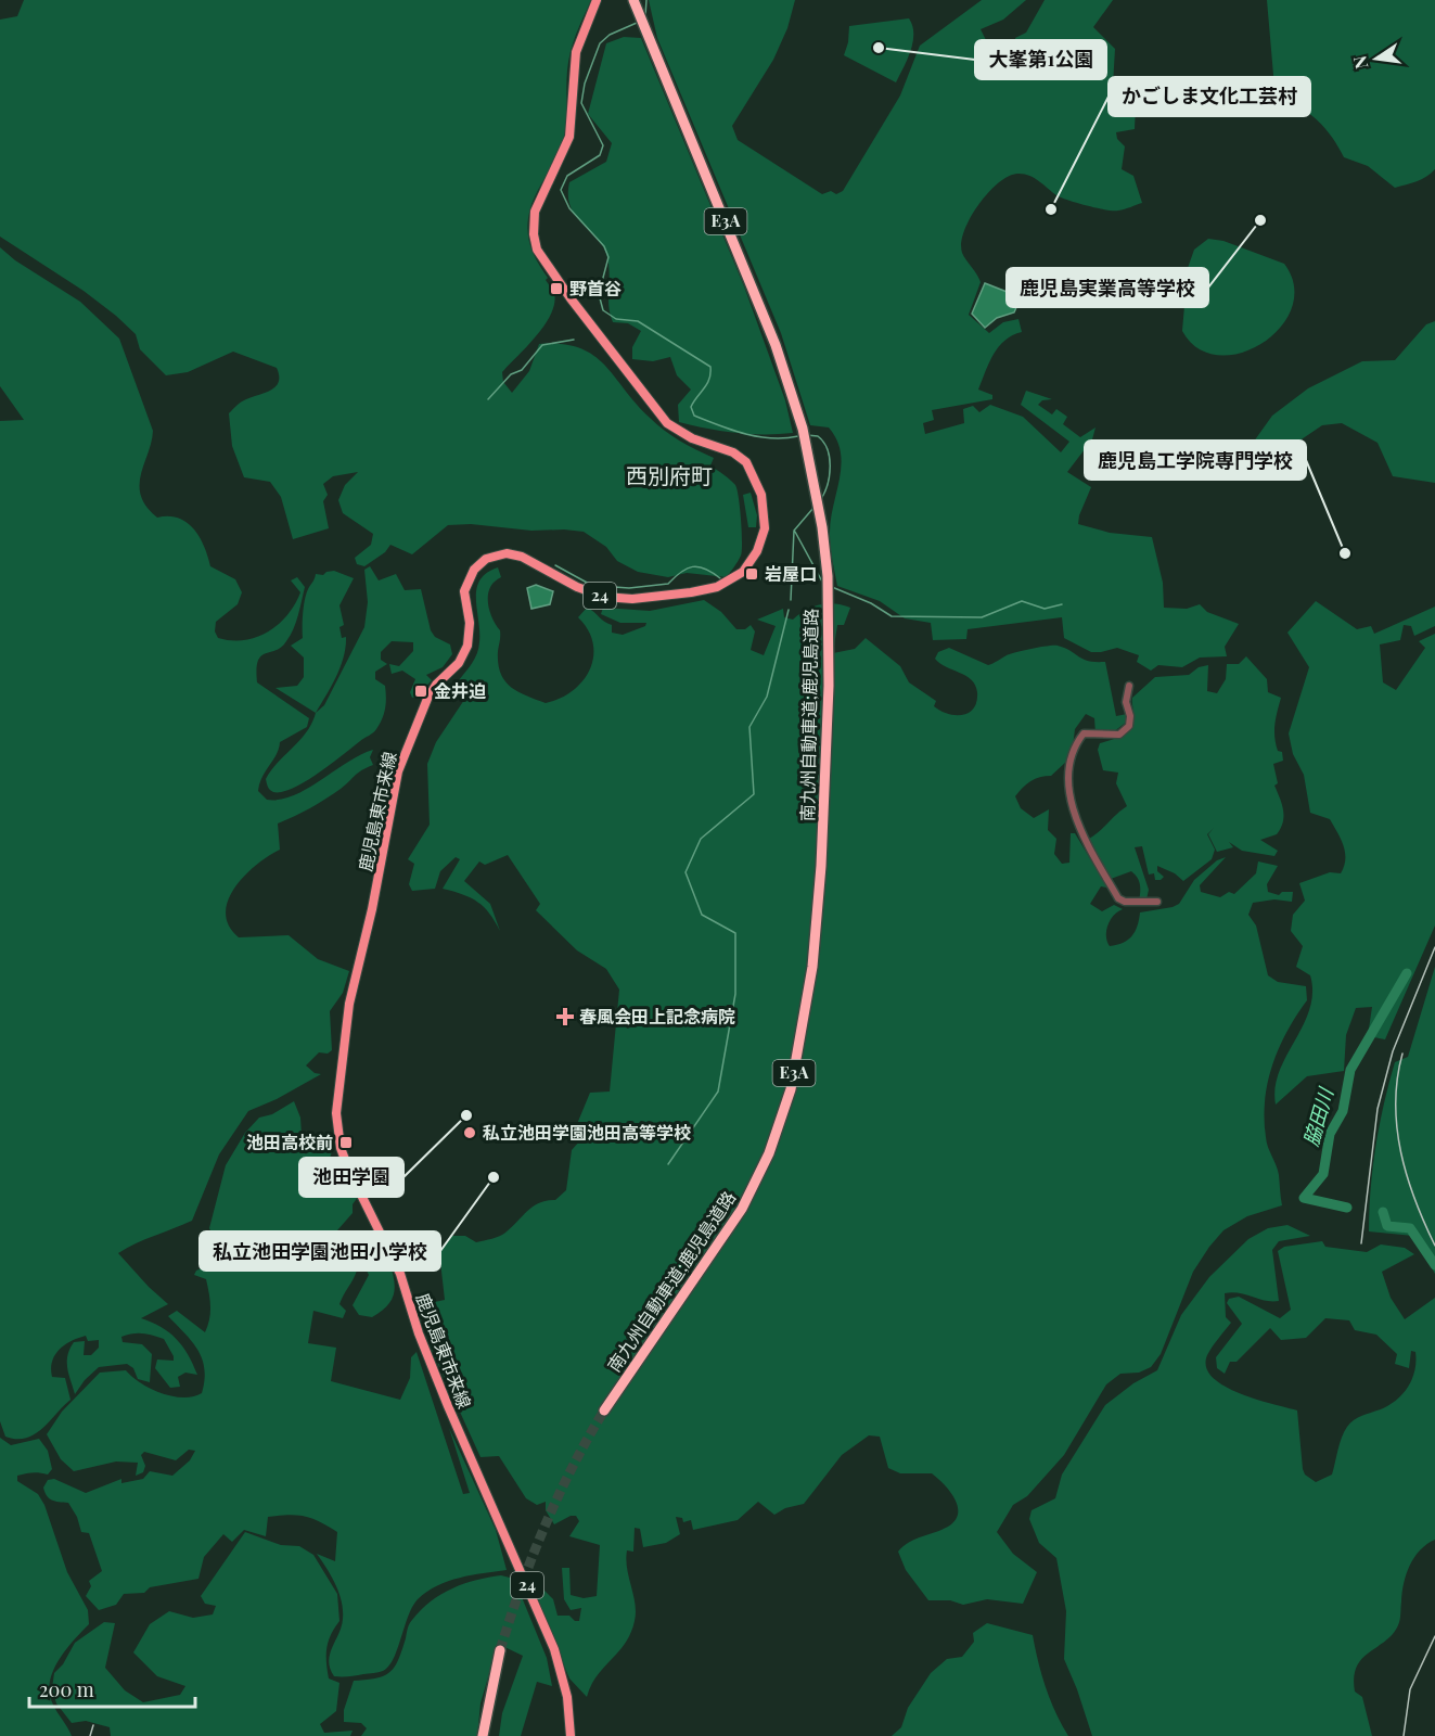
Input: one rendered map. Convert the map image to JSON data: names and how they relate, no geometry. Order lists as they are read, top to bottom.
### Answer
{
  "streets": {
    "highway": ["E3A", "南九州自動車道;鹿児島道路"],
    "main road": ["24", "鹿児島東市来線"]
  },
  "districts": ["西別府町"],
  "water": ["脇田川"],
  "places": {
    "other": [
      "大峯第1公園",
      "かごしま文化工芸村",
      "鹿児島実業高等学校",
      "鹿児島工学院専門学校",
      "池田学園",
      "私立池田学園池田高等学校",
      "私立池田学園池田小学校"
    ],
    "transit": [
      "野首谷",
      "岩屋口",
      "金井迫",
      "池田高校前"
    ],
    "health": ["春風会田上記念病院"]
  },
  "scale_bar": "200 m",
  "north": "left"
}
